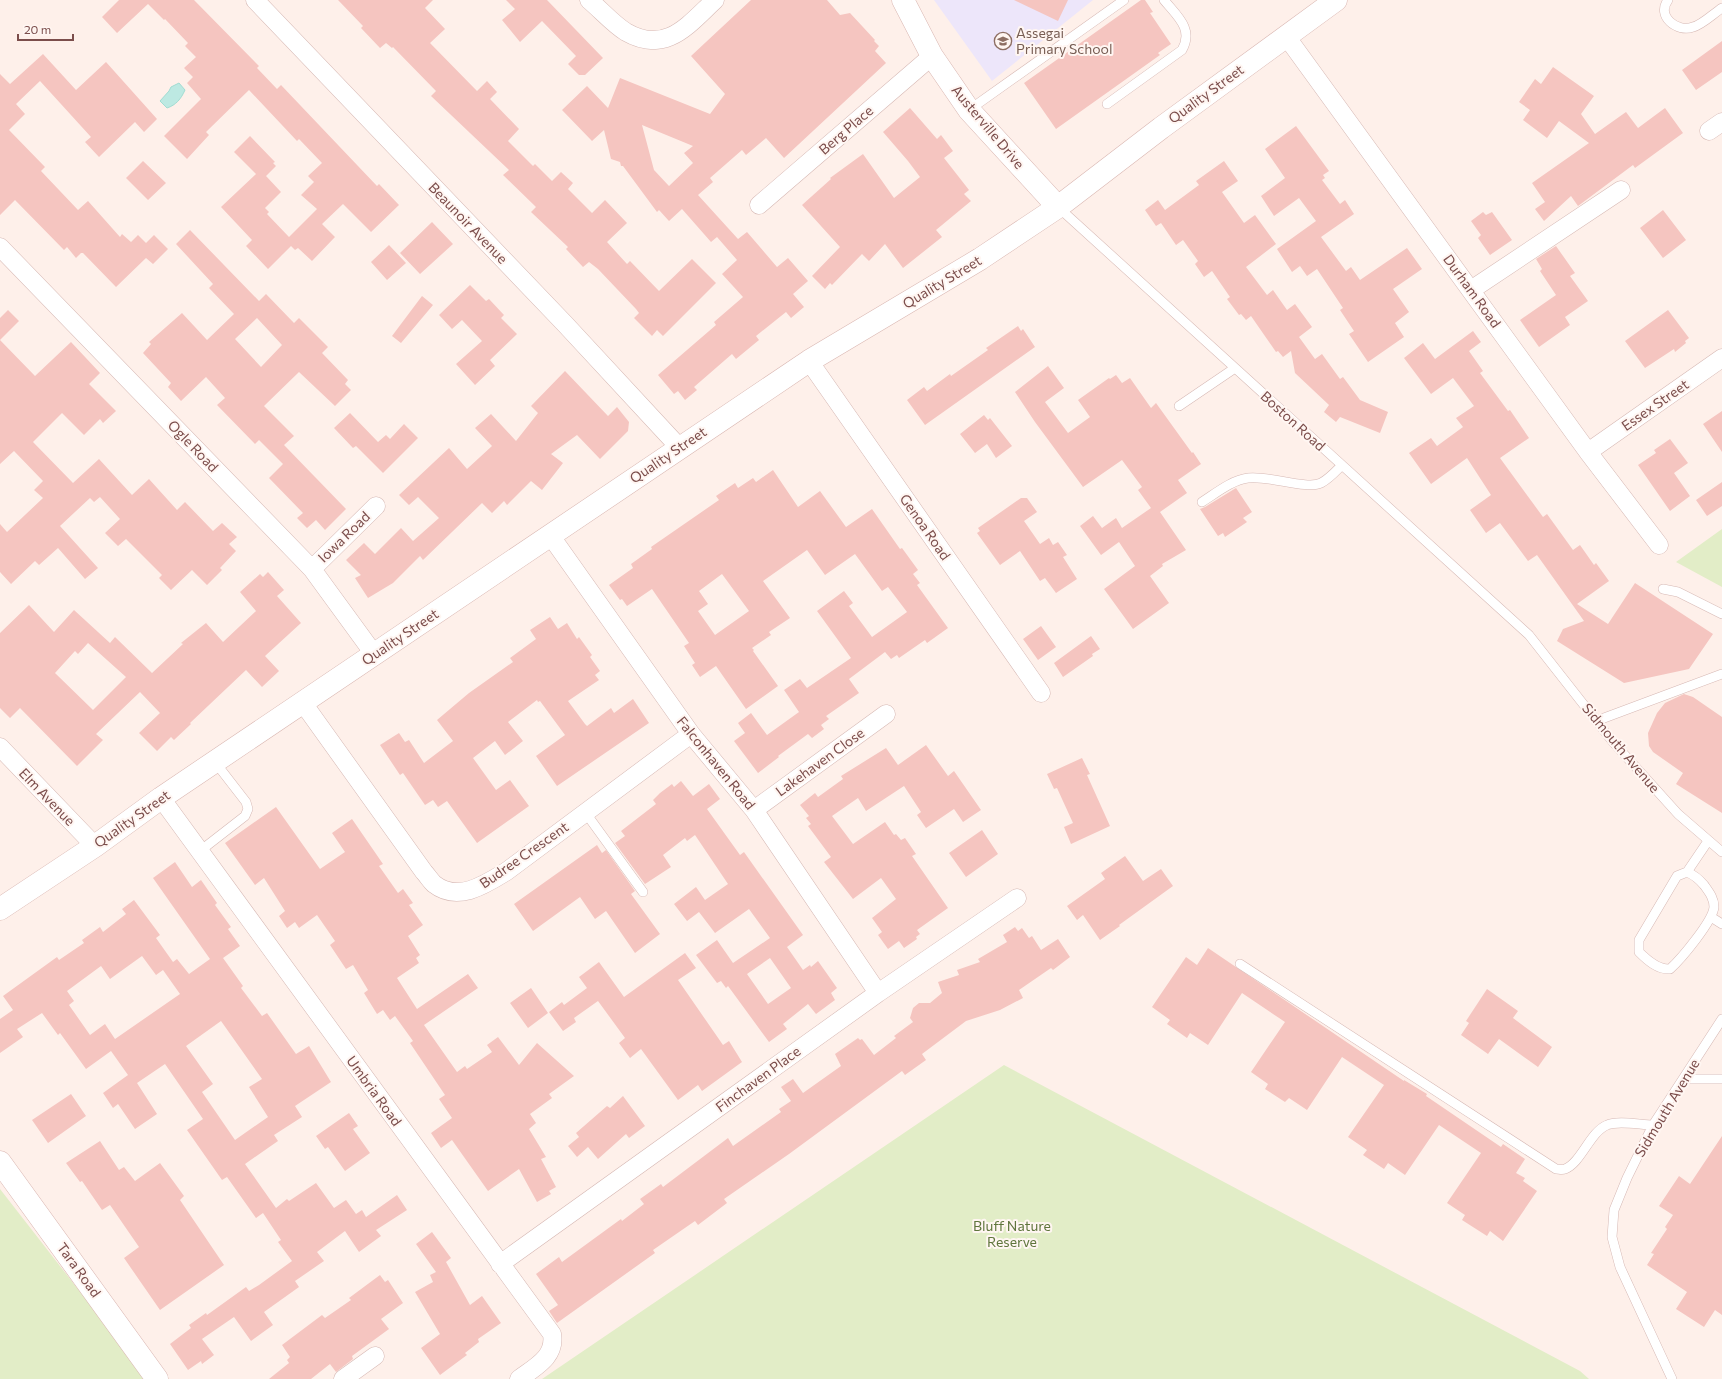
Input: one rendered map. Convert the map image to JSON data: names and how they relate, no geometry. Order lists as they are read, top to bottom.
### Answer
{
  "streets": {
    "street": [
      "Quality Street",
      "Austerville Drive",
      "Berg Place",
      "Beaunoir Avenue",
      "Durham Road",
      "Essex Street",
      "Ogle Road",
      "Genoa Road",
      "Iowa Road",
      "Lakehaven Close",
      "Falconhaven Road",
      "Elm Avenue",
      "Budree Crescent",
      "Finchaven Place",
      "Umbria Road",
      "Tara Road"
    ],
    "lane": ["Boston Road", "Sidmouth Avenue"]
  },
  "crossings": [
    ["Quality Street", "Austerville Drive"],
    ["Quality Street", "Beaunoir Avenue"],
    ["Quality Street", "Durham Road"],
    ["Quality Street", "Boston Road"],
    ["Quality Street", "Ogle Road"],
    ["Quality Street", "Genoa Road"],
    ["Quality Street", "Falconhaven Road"],
    ["Quality Street", "Elm Avenue"],
    ["Quality Street", "Budree Crescent"],
    ["Quality Street", "Umbria Road"],
    ["Austerville Drive", "Berg Place"],
    ["Austerville Drive", "Boston Road"],
    ["Durham Road", "Essex Street"],
    ["Boston Road", "Sidmouth Avenue"],
    ["Ogle Road", "Iowa Road"],
    ["Lakehaven Close", "Falconhaven Road"],
    ["Falconhaven Road", "Budree Crescent"],
    ["Falconhaven Road", "Finchaven Place"],
    ["Finchaven Place", "Umbria Road"]
  ],
  "parks": ["Bluff Nature Reserve"],
  "places": {
    "school or university": ["Assegai Primary School"]
  },
  "scale_bar": "20 m"
}
